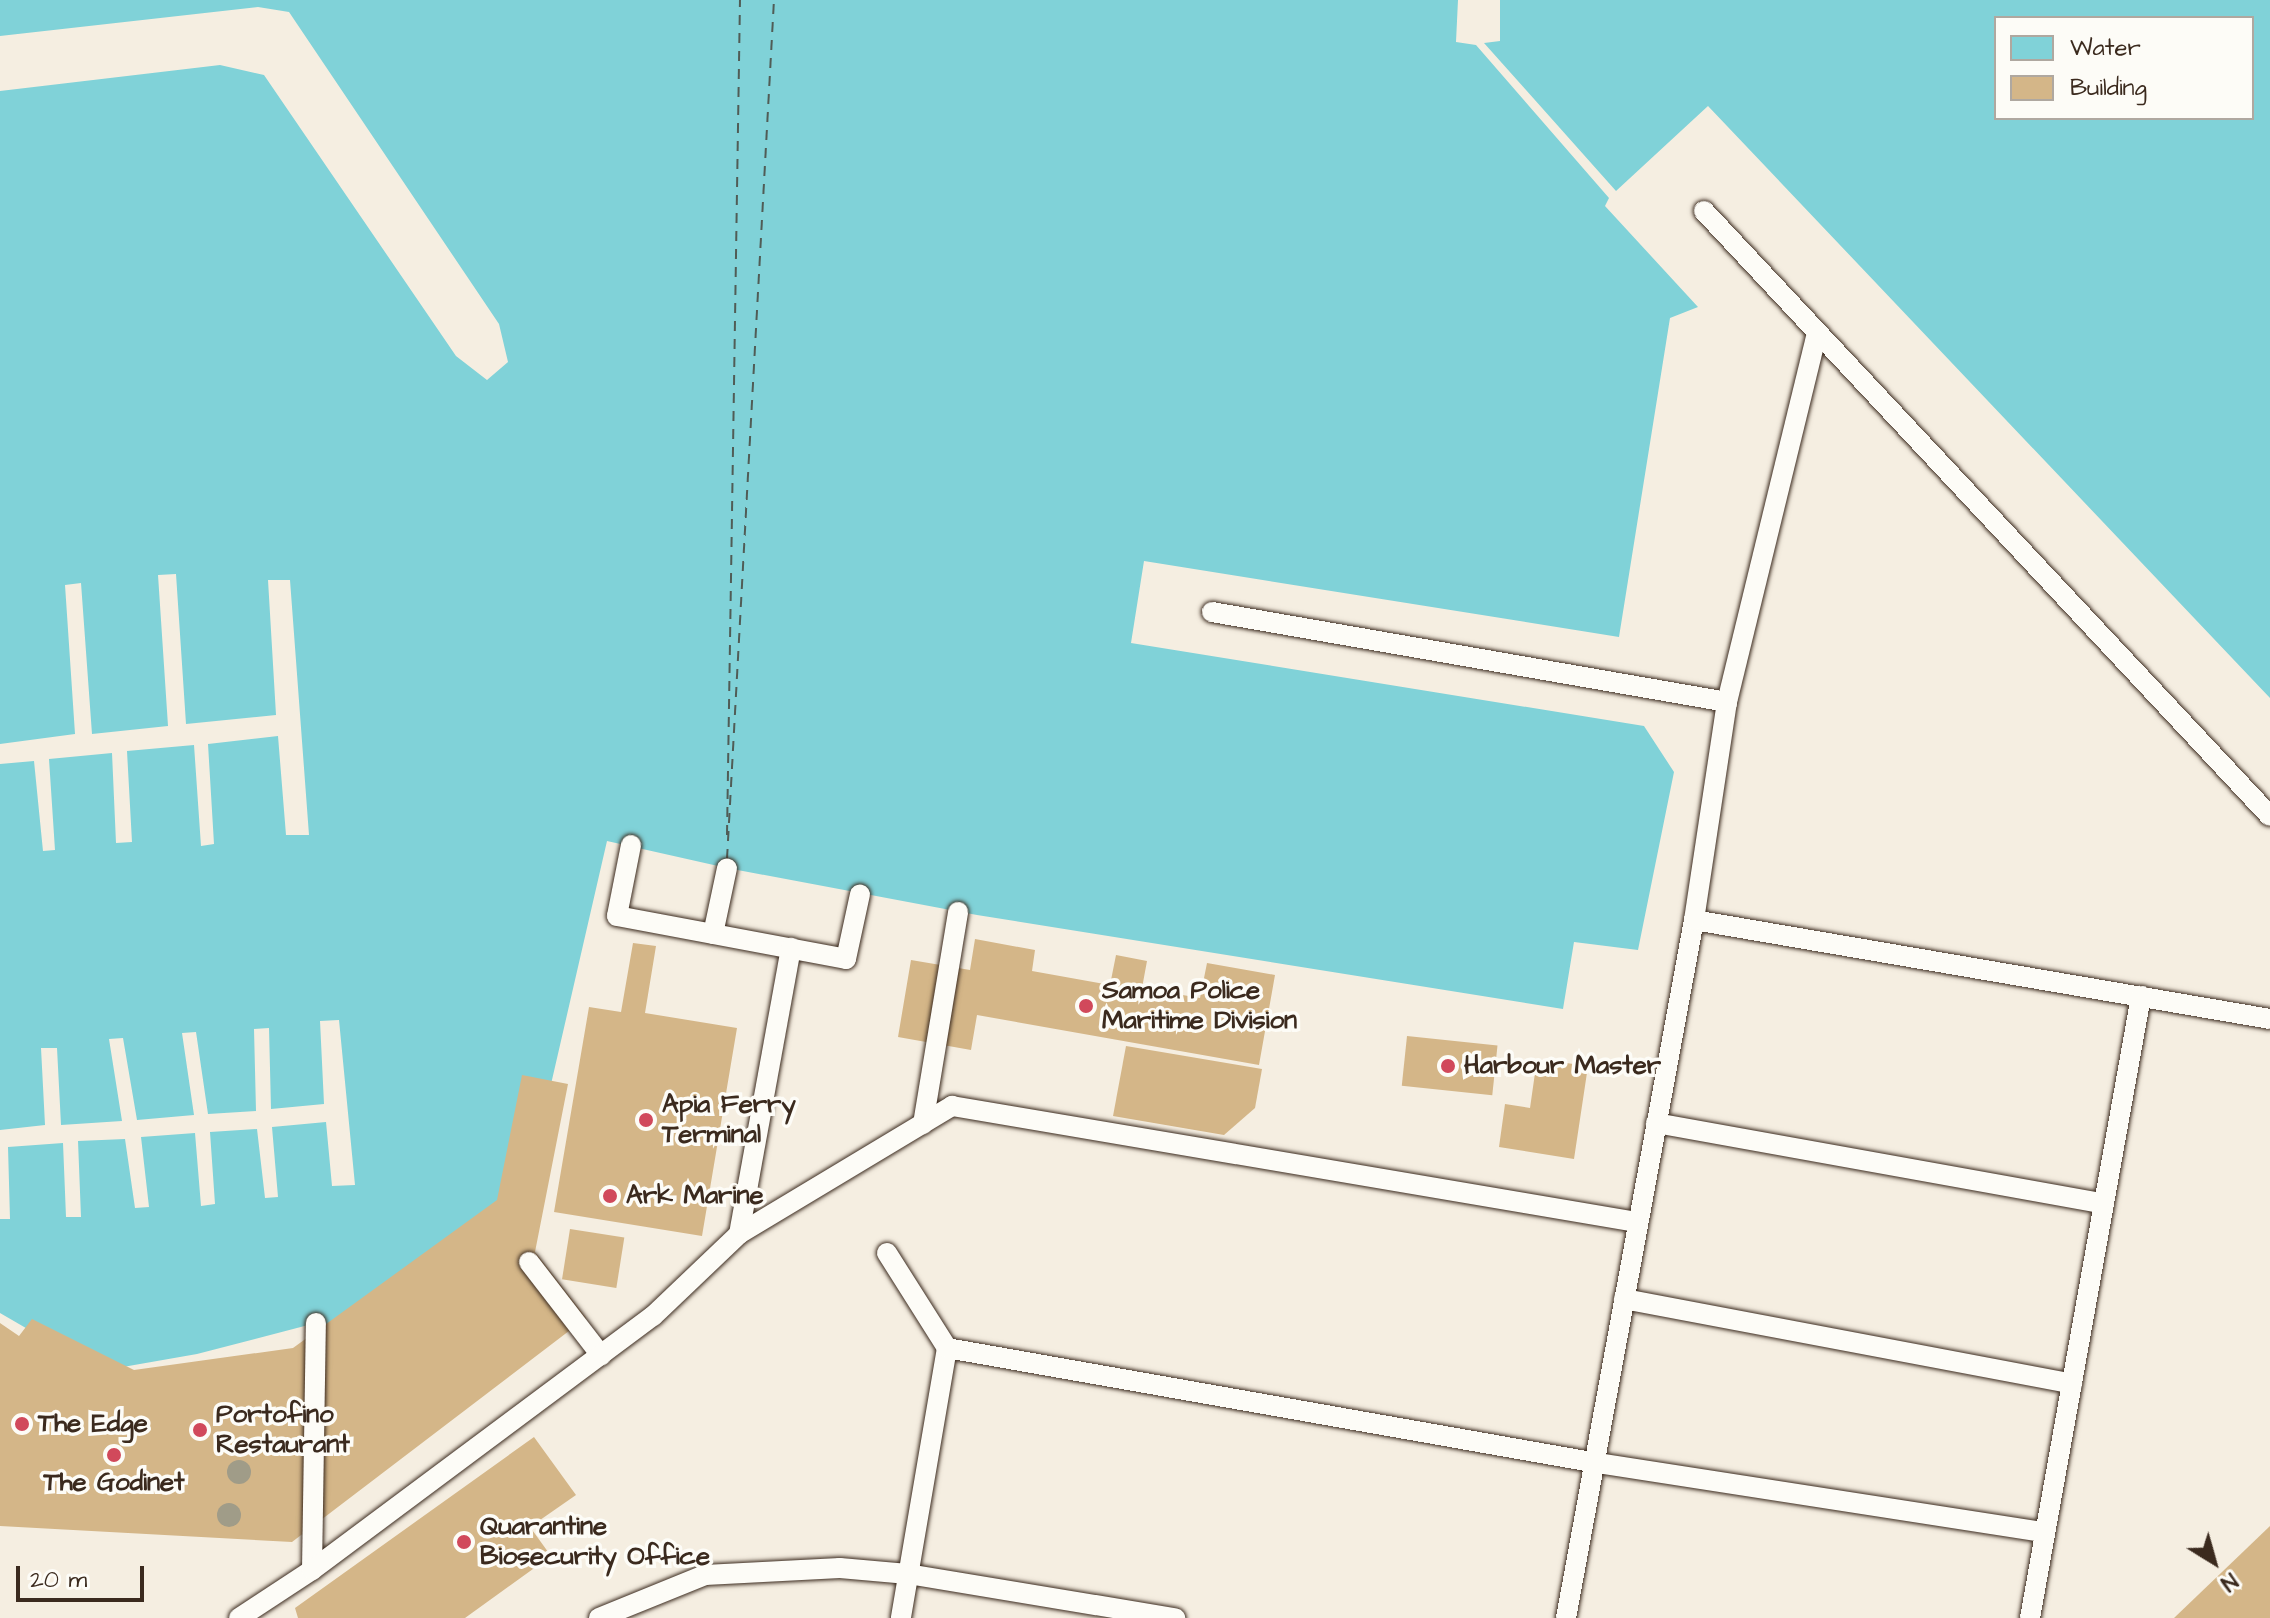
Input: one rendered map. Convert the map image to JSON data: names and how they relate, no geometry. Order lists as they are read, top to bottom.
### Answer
{
  "places": [
    "Samoa Police Maritime Division",
    "Harbour Master",
    "Apia Ferry Terminal",
    "Ark Marine",
    "The Edge",
    "Portofino Restaurant",
    "The Godinet",
    "Quarantine Biosecurity Office"
  ],
  "legend": ["Water", "Building"],
  "scale_bar": "20 m",
  "north": "bottom right"
}
